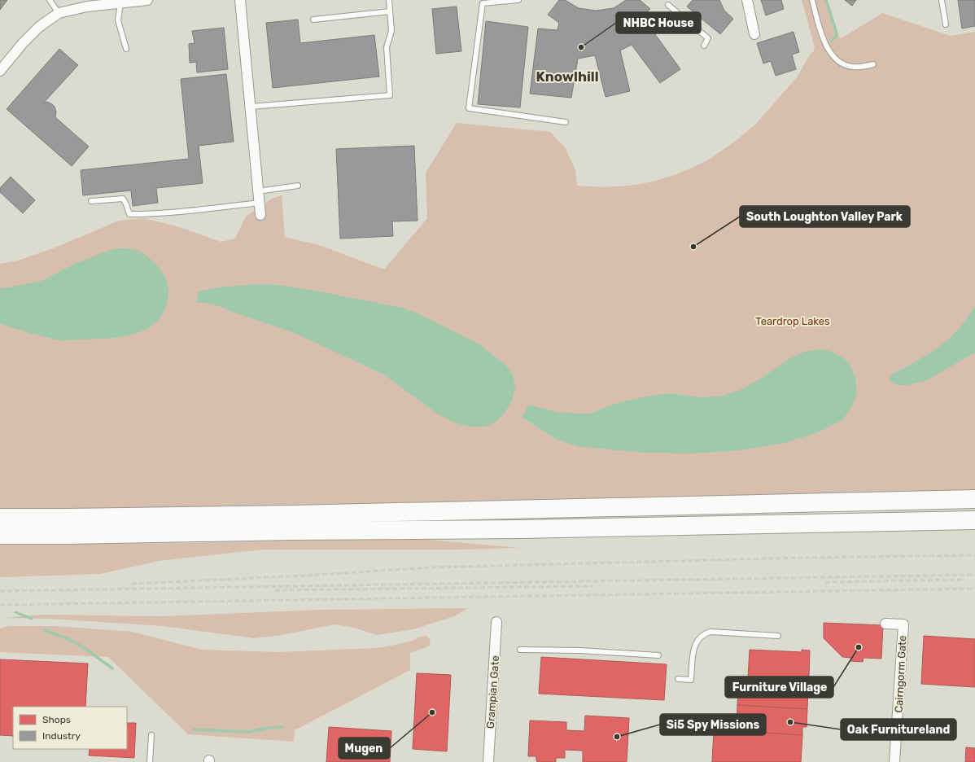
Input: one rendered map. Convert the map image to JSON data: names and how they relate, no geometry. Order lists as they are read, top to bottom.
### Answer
{
  "streets": {
    "street": ["Cairngorm Gate", "Grampian Gate"]
  },
  "districts": ["Knowlhill"],
  "parks": ["Teardrop Lakes"],
  "places": [
    "NHBC House",
    "South Loughton Valley Park",
    "Furniture Village",
    "Mugen",
    "Oak Furnitureland",
    "Si5 Spy Missions"
  ],
  "legend": ["Shops", "Industry"]
}
